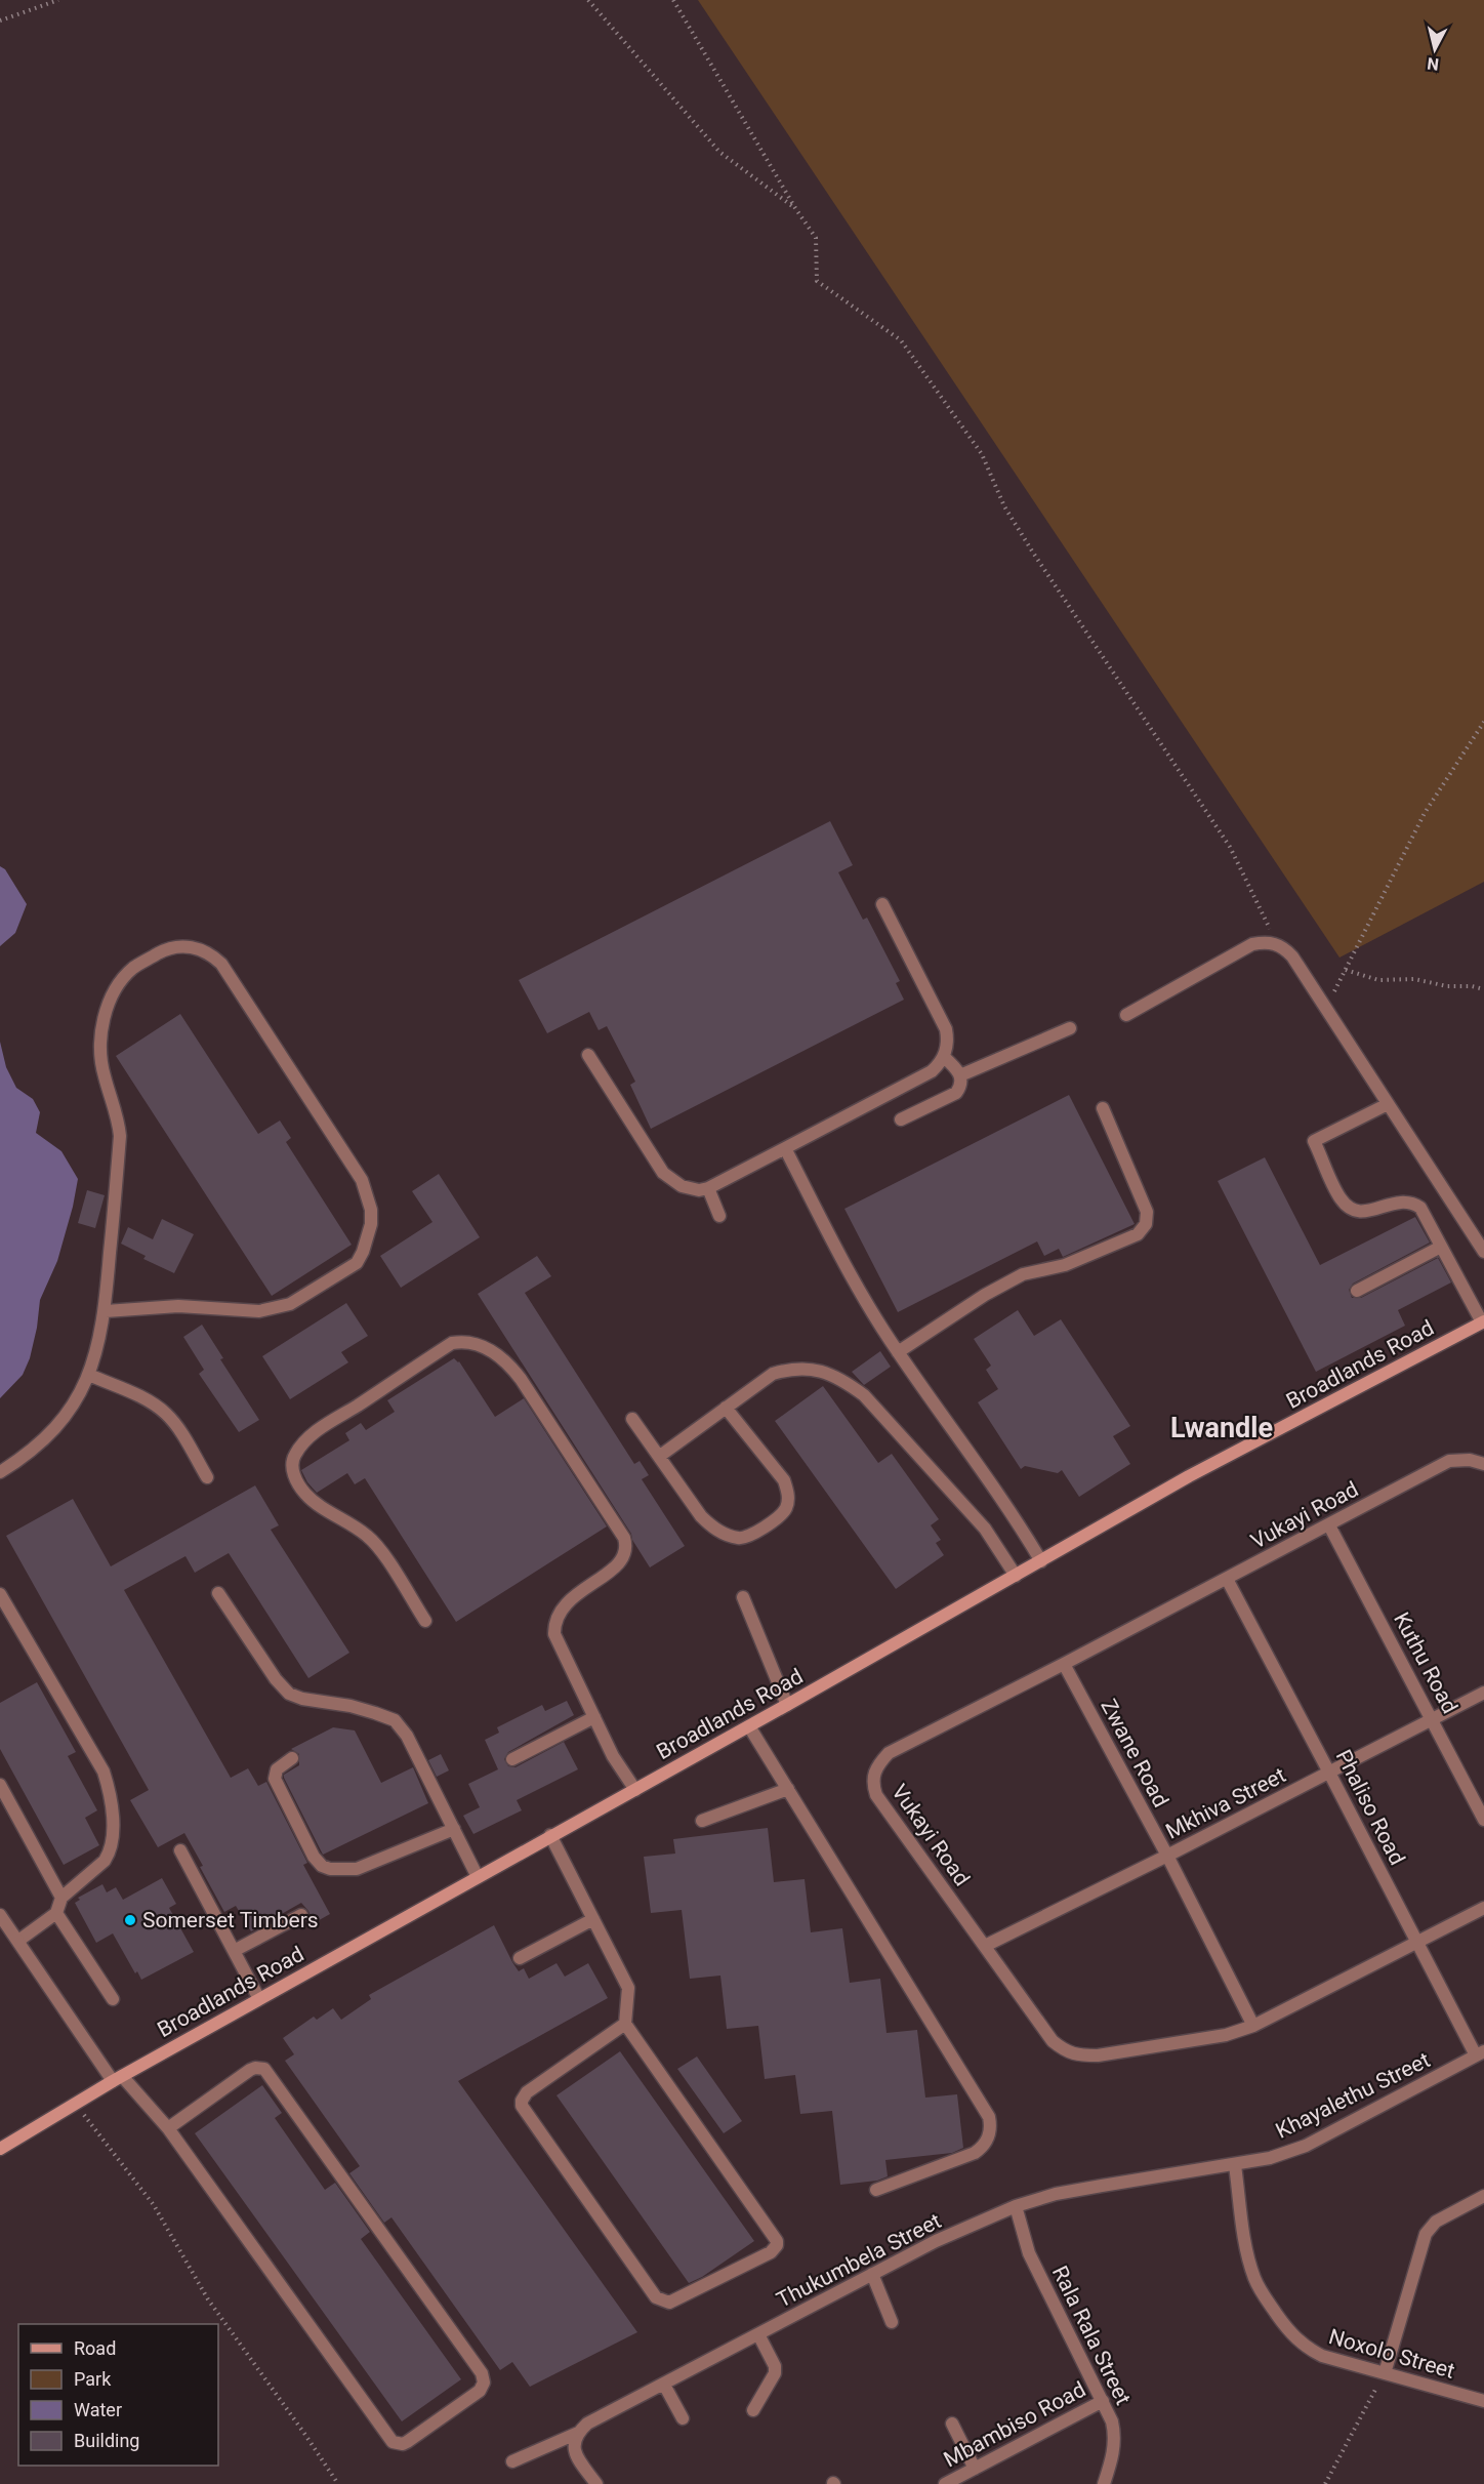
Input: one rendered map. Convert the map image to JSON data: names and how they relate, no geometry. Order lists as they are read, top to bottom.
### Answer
{
  "streets": {
    "main road": ["Broadlands Road"],
    "street": [
      "Vukayi Road",
      "Kuthu Road",
      "Zwane Road",
      "Mkhiva Street",
      "Phaliso Road",
      "Khayalethu Street",
      "Thukumbela Street",
      "Rala Rala Street",
      "Noxolo Street",
      "Mbambiso Road"
    ]
  },
  "crossings": [
    ["Vukayi Road", "Kuthu Road"],
    ["Vukayi Road", "Zwane Road"],
    ["Vukayi Road", "Mkhiva Street"],
    ["Vukayi Road", "Phaliso Road"],
    ["Kuthu Road", "Mkhiva Street"],
    ["Zwane Road", "Mkhiva Street"],
    ["Mkhiva Street", "Phaliso Road"],
    ["Phaliso Road", "Khayalethu Street"],
    ["Khayalethu Street", "Thukumbela Street"],
    ["Khayalethu Street", "Noxolo Street"],
    ["Thukumbela Street", "Rala Rala Street"],
    ["Thukumbela Street", "Noxolo Street"],
    ["Rala Rala Street", "Mbambiso Road"]
  ],
  "districts": ["Lwandle"],
  "places": ["Somerset Timbers"],
  "legend": [
    "Road",
    "Park",
    "Water",
    "Building"
  ],
  "north": "bottom"
}
